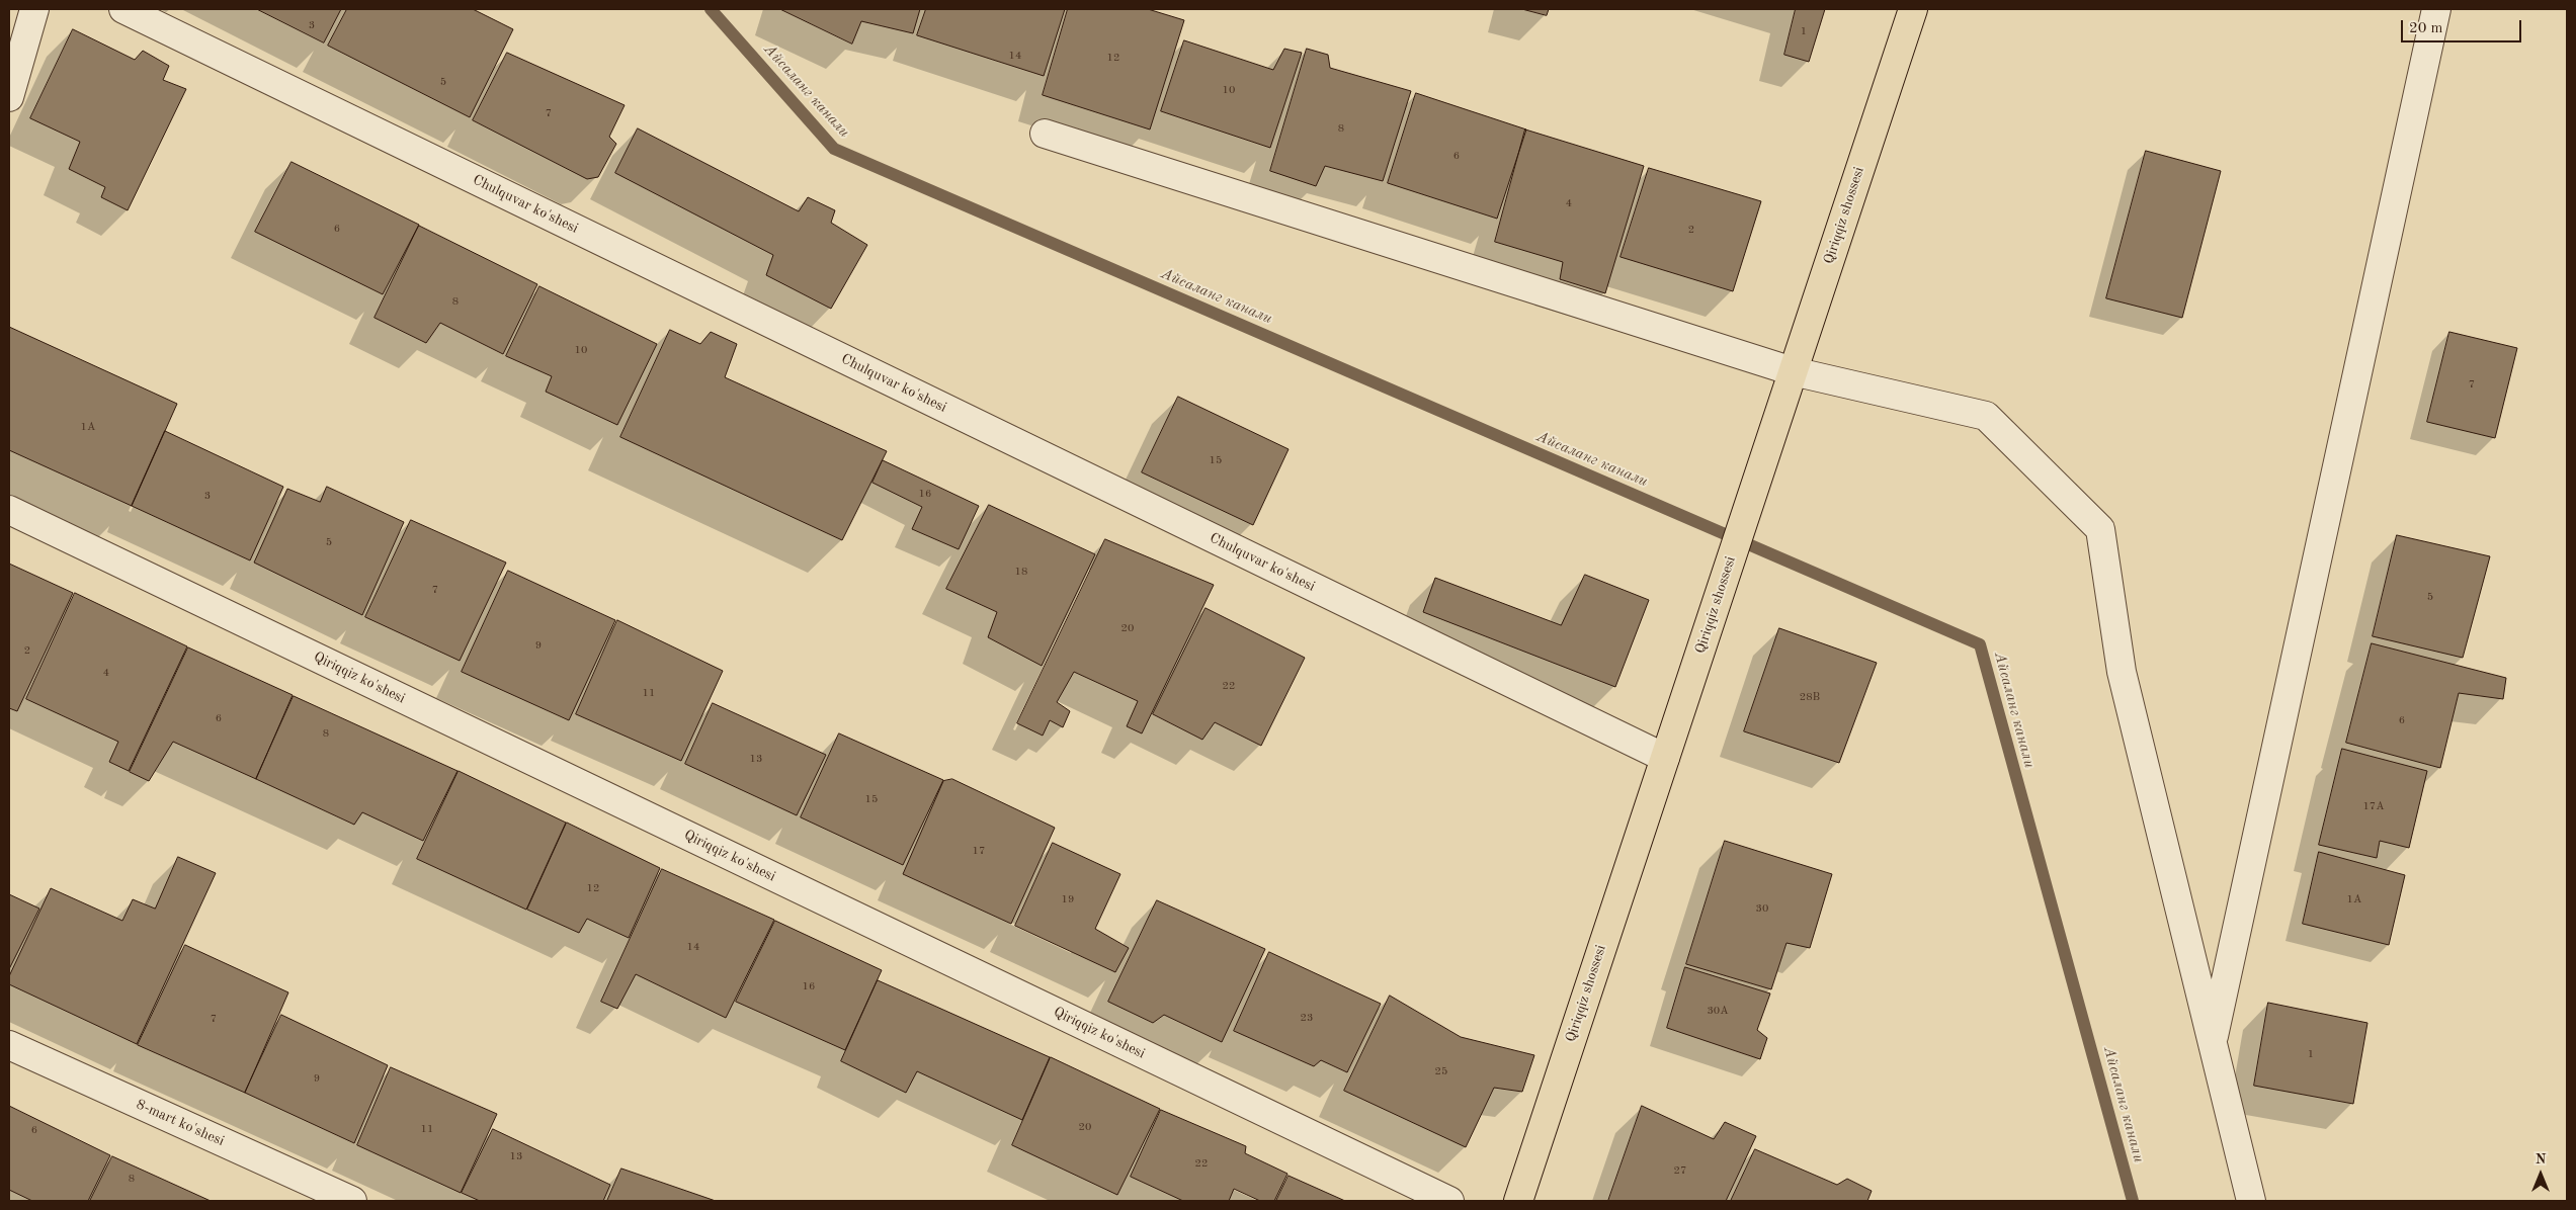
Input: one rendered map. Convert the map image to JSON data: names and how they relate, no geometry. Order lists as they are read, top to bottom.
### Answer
{
  "streets": {
    "main road": ["Qiriqqiz shossesi"],
    "street": ["Chulquvar ko'shesi", "Qiriqqiz ko'shesi", "8-mart ko'shesi"]
  },
  "crossings": [
    ["Chulquvar ko'shesi", "Qiriqqiz shossesi"]
  ],
  "water": ["Айсаланг канали"],
  "house_numbers": [
    "3",
    "1",
    "14",
    "12",
    "5",
    "10",
    "7",
    "8",
    "6",
    "4",
    "6",
    "2",
    "8",
    "10",
    "7",
    "1A",
    "15",
    "16",
    "3",
    "5",
    "18",
    "7",
    "5",
    "20",
    "9",
    "2",
    "4",
    "22",
    "11",
    "28B",
    "6",
    "6",
    "8",
    "13",
    "15",
    "17A",
    "17",
    "12",
    "19",
    "1A",
    "30",
    "14",
    "16",
    "30A",
    "23",
    "7",
    "1",
    "25",
    "9",
    "20",
    "11",
    "6",
    "13",
    "22",
    "27",
    "8"
  ],
  "scale_bar": "20 m",
  "north": "top"
}
